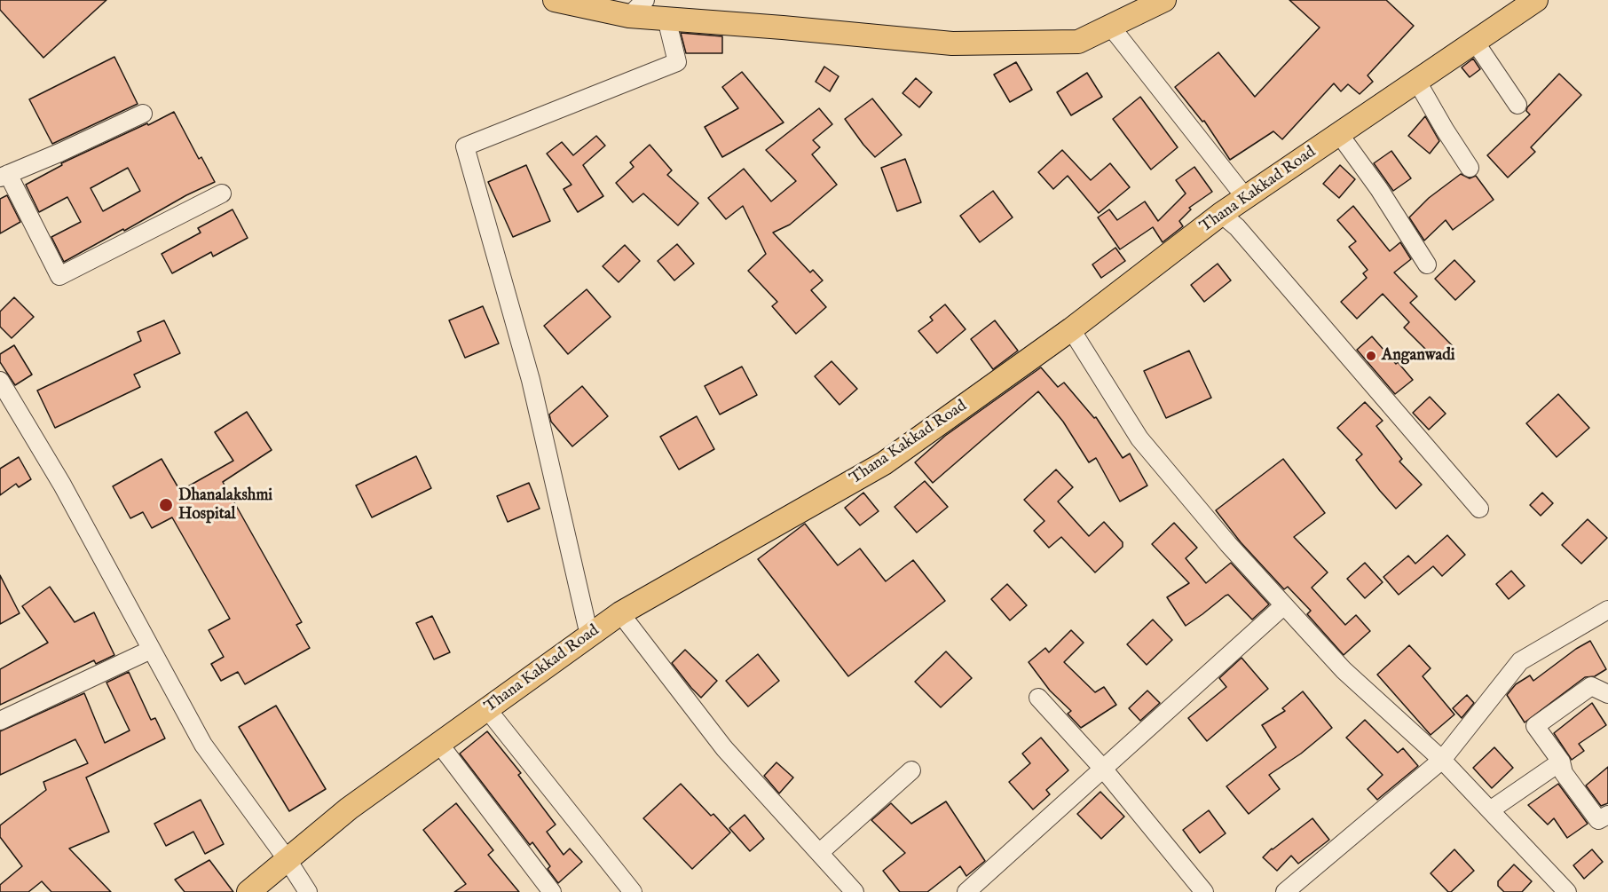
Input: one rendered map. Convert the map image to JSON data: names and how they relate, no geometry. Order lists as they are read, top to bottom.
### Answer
{
  "streets": {
    "main road": ["Thana Kakkad Road"]
  },
  "places": ["Anganwadi", "Dhanalakshmi Hospital"]
}
